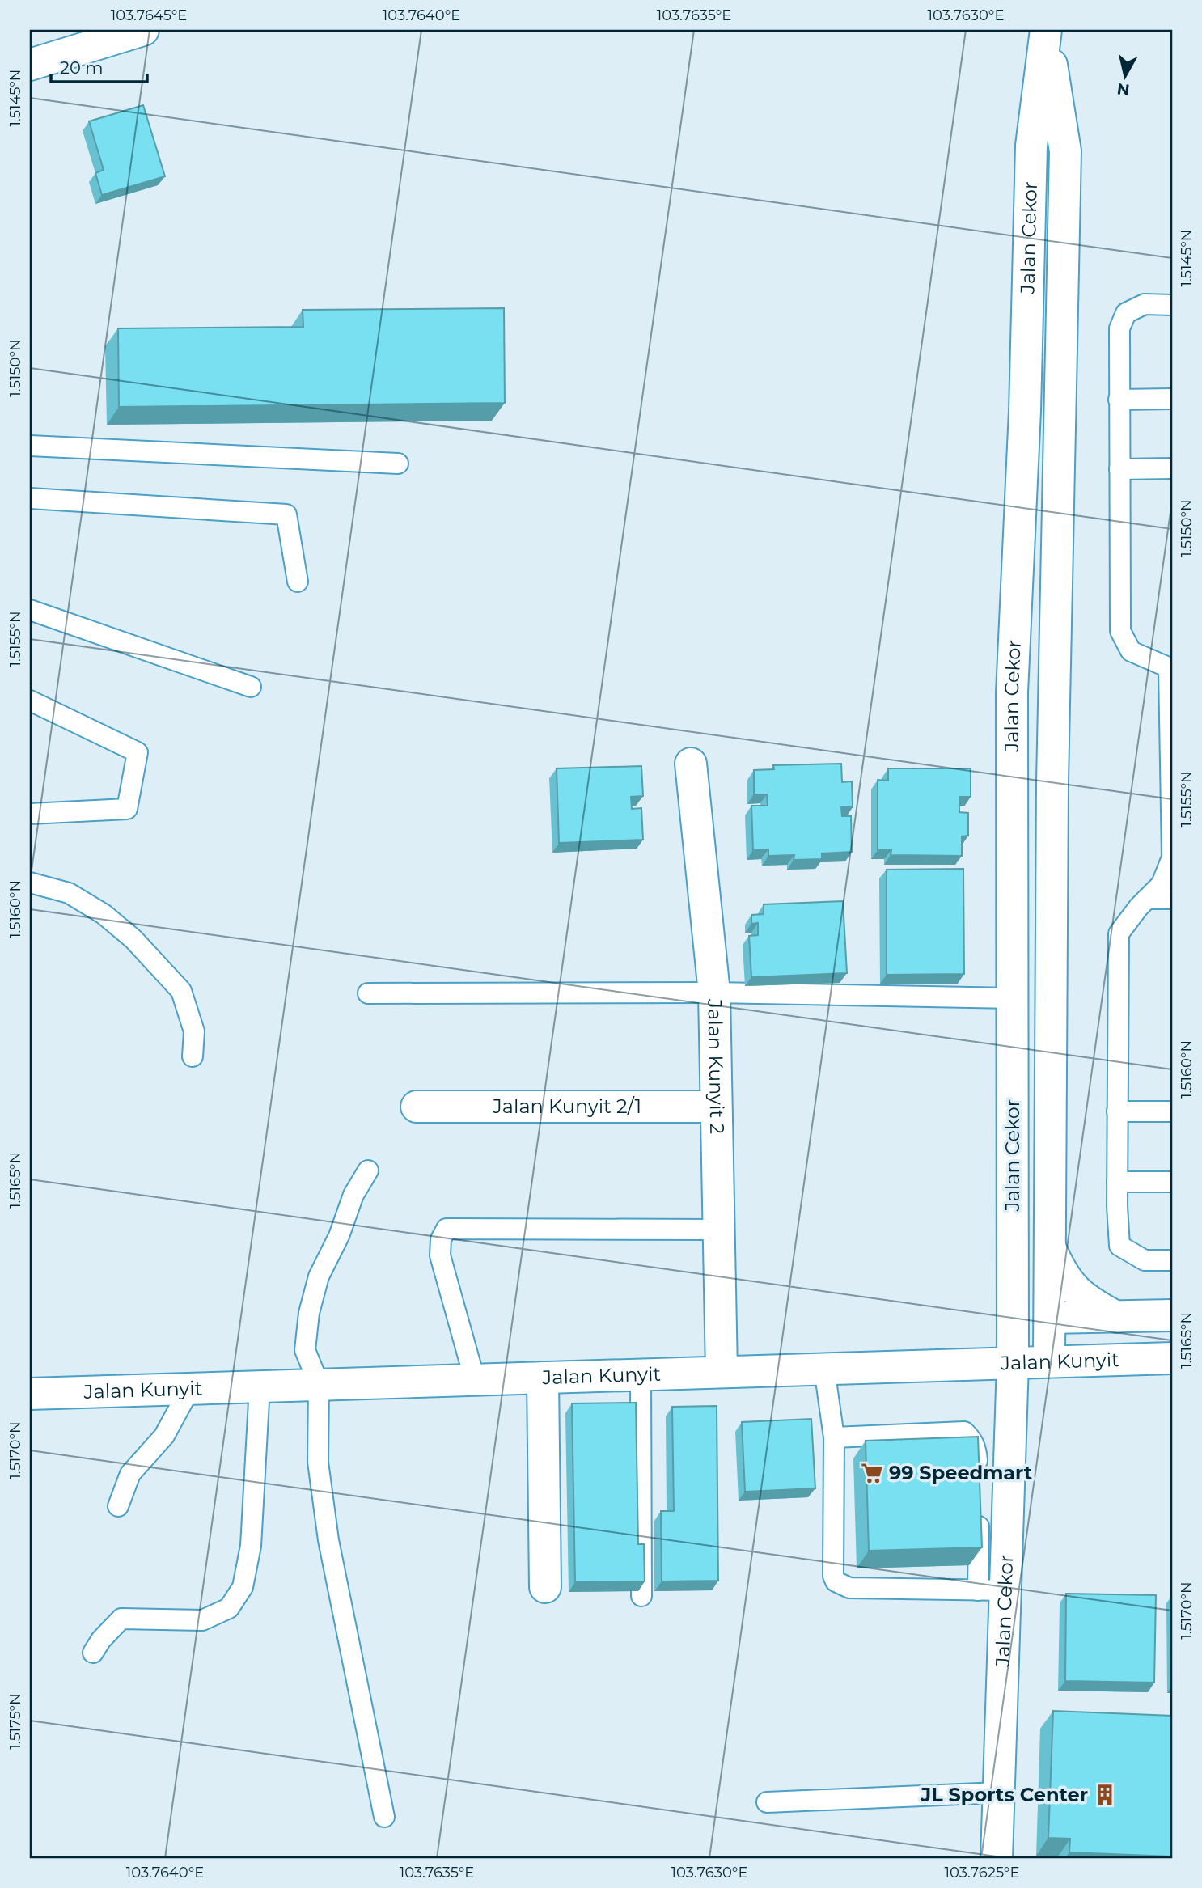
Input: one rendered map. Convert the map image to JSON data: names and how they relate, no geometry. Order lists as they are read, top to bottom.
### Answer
{
  "streets": {
    "street": [
      "Jalan Cekor",
      "Jalan Kunyit 2",
      "Jalan Kunyit 2/1",
      "Jalan Kunyit"
    ]
  },
  "crossings": [
    ["Jalan Cekor", "Jalan Kunyit"],
    ["Jalan Kunyit 2", "Jalan Kunyit 2/1"],
    ["Jalan Kunyit 2", "Jalan Kunyit"]
  ],
  "places": {
    "supermarket": ["99 Speedmart"],
    "building": ["JL Sports Center"]
  },
  "scale_bar": "20 m",
  "north": "bottom",
  "coordinates": [
    "103.7645°E",
    "103.7640°E",
    "103.7635°E",
    "103.7630°E",
    "1.5145°N",
    "1.5150°N",
    "1.5155°N",
    "1.5160°N",
    "1.5165°N",
    "1.5170°N",
    "1.5175°N",
    "103.7625°E"
  ]
}
